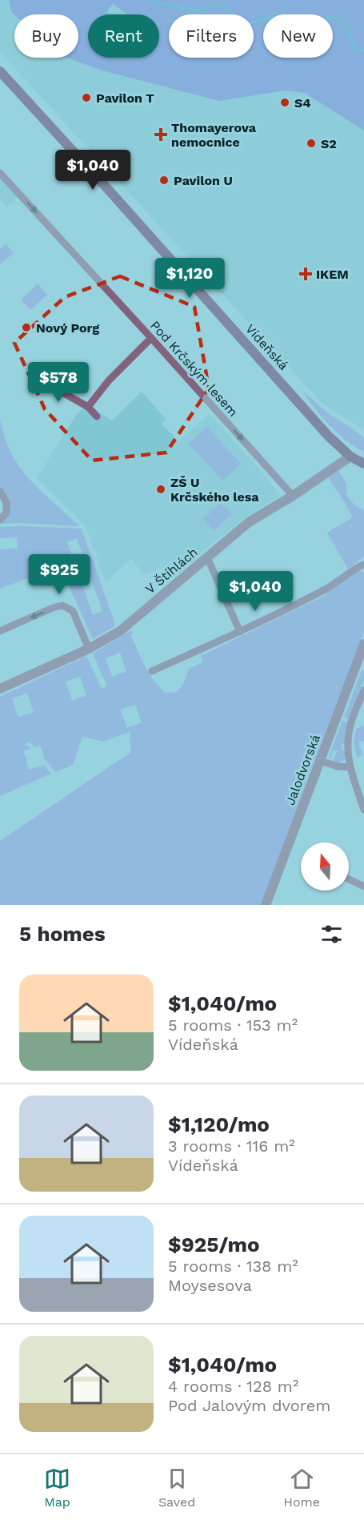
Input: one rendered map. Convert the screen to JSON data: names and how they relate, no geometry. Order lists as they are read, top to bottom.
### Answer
{
  "streets": {
    "main road": ["Vídeňská"],
    "street": ["Pod Krčským lesem", "V Štíhlách", "Jalodvorská"]
  },
  "crossings": [
    ["Vídeňská", "V Štíhlách"],
    ["Pod Krčským lesem", "V Štíhlách"]
  ],
  "one_way": ["Pod Krčským lesem"],
  "places": {
    "other": [
      "Pavilon T",
      "S4",
      "S2",
      "Pavilon U",
      "Nový Porg",
      "ZŠ U Krčského lesa"
    ],
    "health": ["Thomayerova nemocnice", "IKEM"]
  },
  "north": "top",
  "page": {
    "chip": [
      "Buy",
      "Rent",
      "Filters",
      "New"
    ],
    "price": [
      "$1,040",
      "$1,120",
      "$578",
      "$925",
      "$1,040"
    ],
    "heading": "5 homes",
    "list": [
      {
        "name": "$1,040/mo",
        "note": "5 rooms · 153 m² · Vídeňská"
      },
      {
        "name": "$1,120/mo",
        "note": "3 rooms · 116 m² · Vídeňská"
      },
      {
        "name": "$925/mo",
        "note": "5 rooms · 138 m² · Moysesova"
      },
      {
        "name": "$1,040/mo",
        "note": "4 rooms · 128 m² · Pod Jalovým dvorem"
      }
    ],
    "tabs": ["Map", "Saved", "Home"]
  }
}
